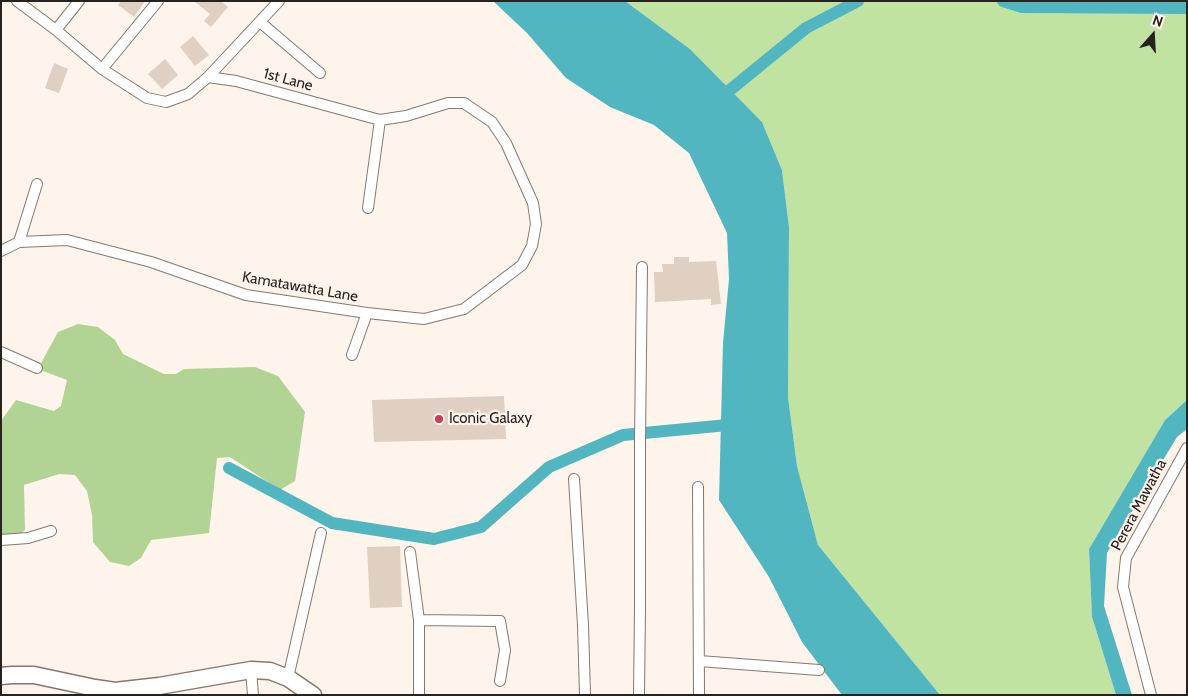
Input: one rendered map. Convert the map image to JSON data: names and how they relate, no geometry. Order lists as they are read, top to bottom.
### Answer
{
  "streets": {
    "street": ["1st Lane", "Kamatawatta Lane", "Perera Mawatha"]
  },
  "crossings": [
    ["1st Lane", "Kamatawatta Lane"]
  ],
  "places": ["Iconic Galaxy"],
  "north": "top"
}
